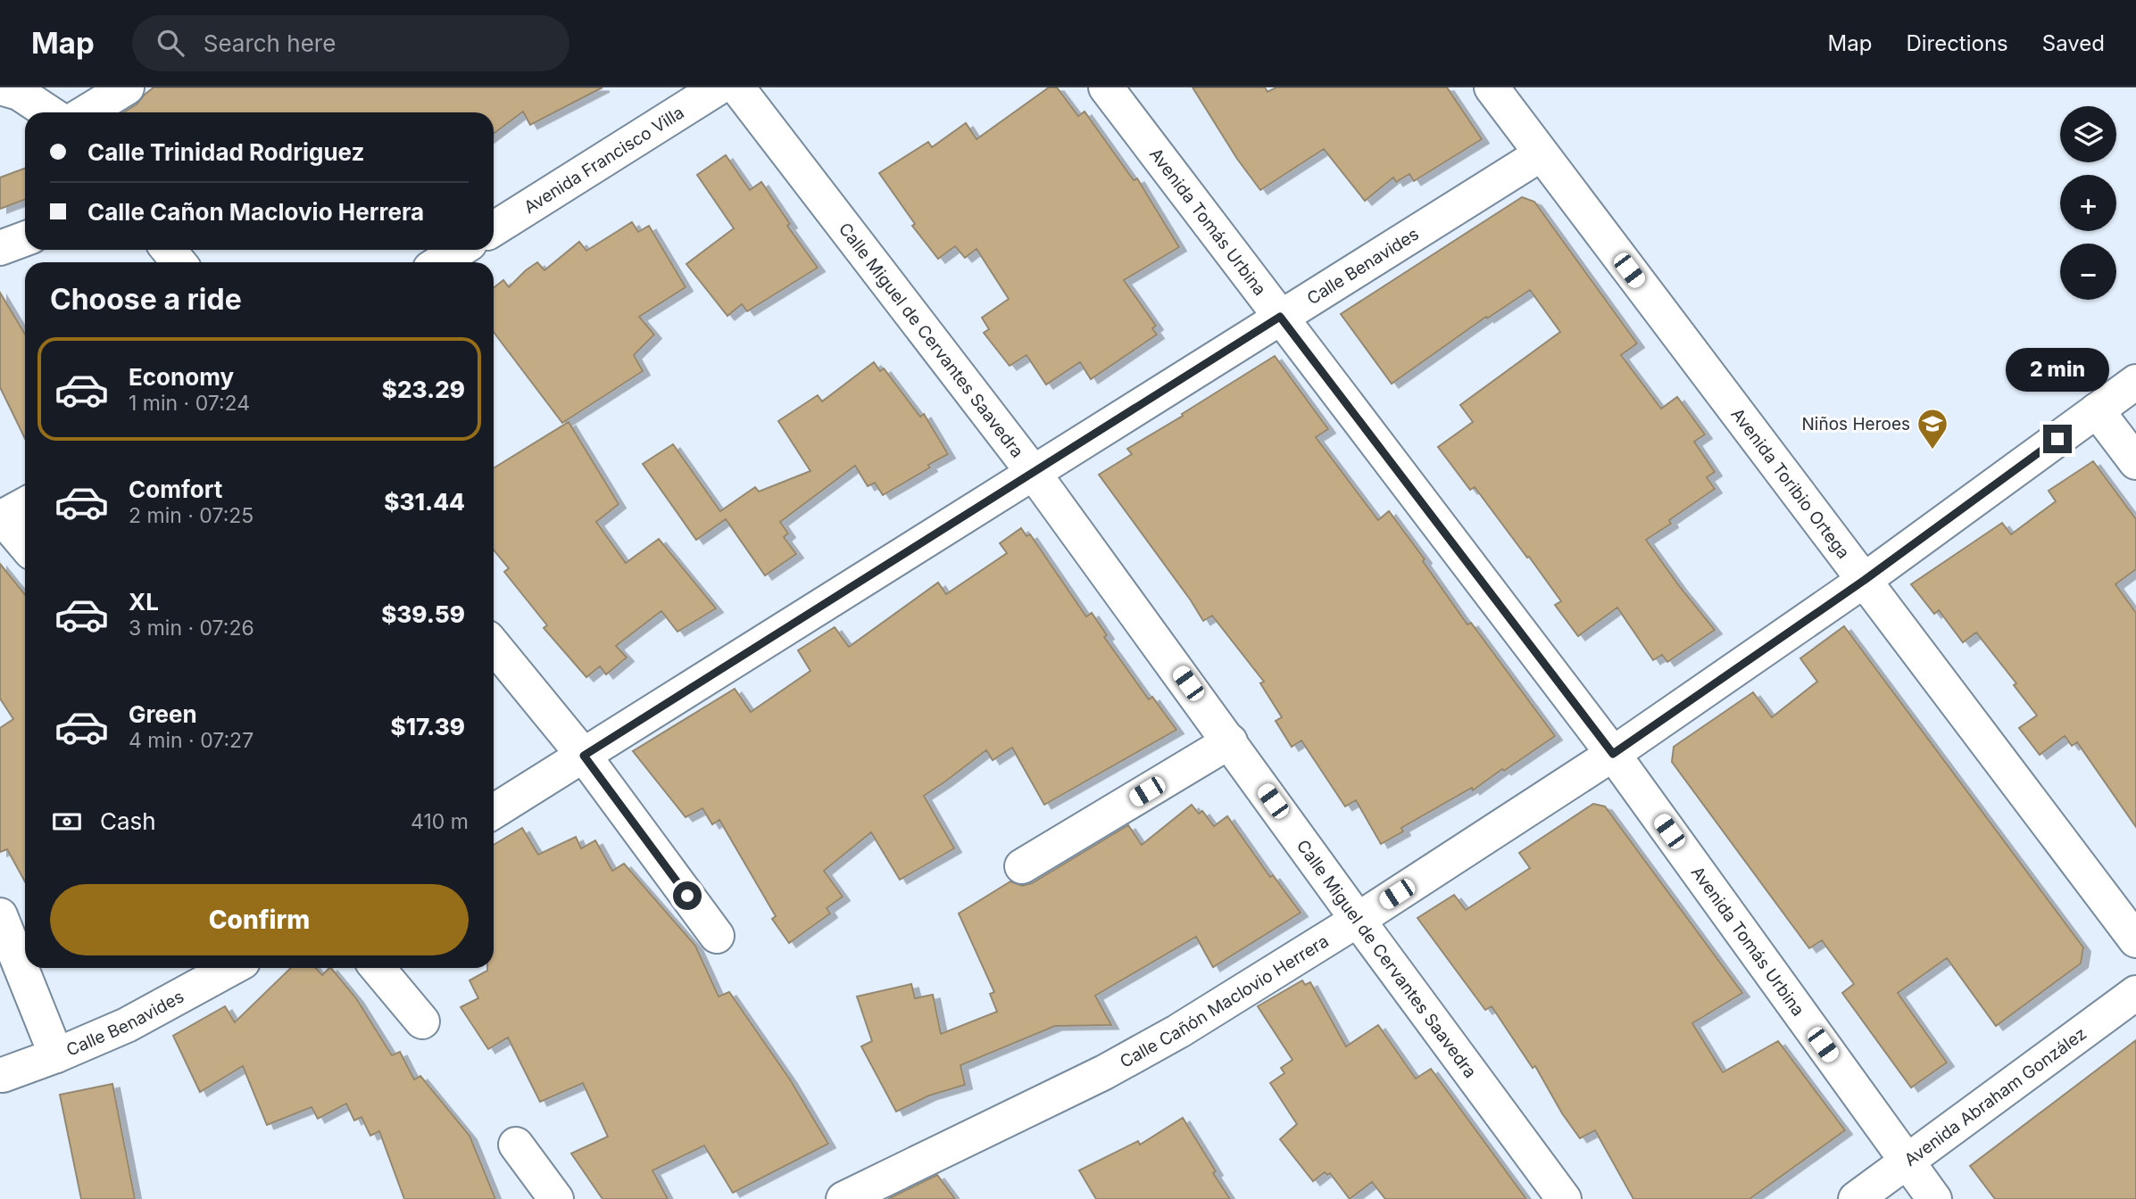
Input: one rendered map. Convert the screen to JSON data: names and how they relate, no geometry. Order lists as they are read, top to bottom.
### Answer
{
  "streets": {
    "street": [
      "Avenida Francisco Villa",
      "Avenida Tomás Urbina",
      "Calle Benavides",
      "Calle Miguel de Cervantes Saavedra",
      "Avenida Toribio Ortega",
      "Calle Cañón Maclovio Herrera",
      "Avenida Abraham González"
    ]
  },
  "crossings": [
    ["Avenida Tomás Urbina", "Calle Benavides"],
    ["Avenida Tomás Urbina", "Calle Cañón Maclovio Herrera"],
    ["Avenida Tomás Urbina", "Avenida Abraham González"],
    ["Calle Benavides", "Calle Miguel de Cervantes Saavedra"],
    ["Calle Benavides", "Avenida Toribio Ortega"],
    ["Calle Miguel de Cervantes Saavedra", "Calle Cañón Maclovio Herrera"],
    ["Avenida Toribio Ortega", "Calle Cañón Maclovio Herrera"]
  ],
  "places": {
    "school or university": ["Niños Heroes"]
  },
  "page": {
    "header": "Map",
    "search": "Search here",
    "nav": ["Map", "Directions", "Saved"],
    "map_buttons": ["+", "−"],
    "banner": ["Calle Trinidad Rodriguez", "Calle Cañon Maclovio Herrera"],
    "heading": "Choose a ride",
    "list": [
      {
        "name": "Economy",
        "note": "1 min · 07:24",
        "value": "$23.29"
      },
      {
        "name": "Comfort",
        "note": "2 min · 07:25",
        "value": "$31.44"
      },
      {
        "name": "XL",
        "note": "3 min · 07:26",
        "value": "$39.59"
      },
      {
        "name": "Green",
        "note": "4 min · 07:27",
        "value": "$17.39"
      }
    ],
    "bubble": "2 min",
    "pay": ["Cash", "410 m"],
    "buttons": "Confirm"
  }
}
